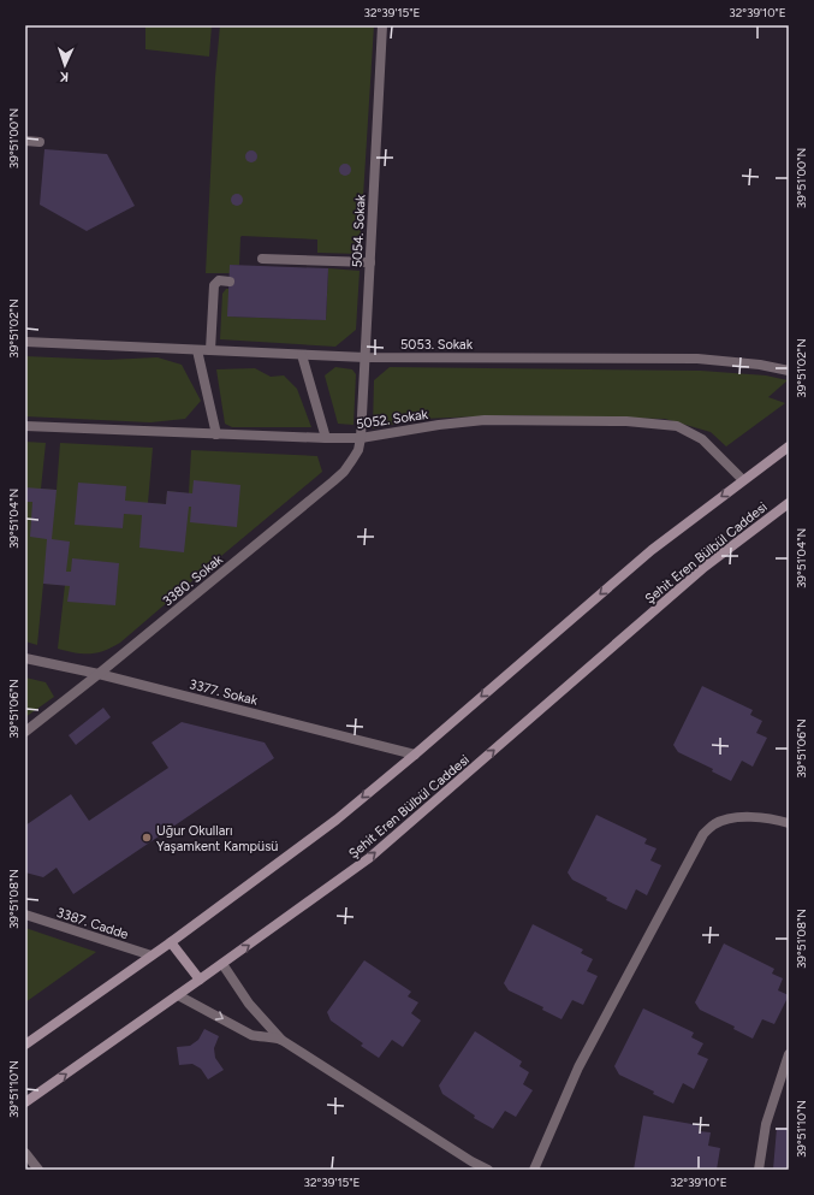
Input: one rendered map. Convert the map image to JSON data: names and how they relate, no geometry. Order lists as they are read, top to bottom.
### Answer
{
  "streets": {
    "main road": ["Şehit Eren Bülbül Caddesi"],
    "street": [
      "5054. Sokak",
      "5053. Sokak",
      "5052. Sokak",
      "3380. Sokak",
      "3377. Sokak",
      "3387. Cadde"
    ]
  },
  "crossings": [
    ["5054. Sokak", "5053. Sokak"],
    ["5054. Sokak", "5052. Sokak"],
    ["5054. Sokak", "3380. Sokak"],
    ["5052. Sokak", "3380. Sokak"],
    ["3380. Sokak", "3377. Sokak"]
  ],
  "places": ["Uğur Okulları Yaşamkent Kampüsü"],
  "north": "bottom",
  "coordinates": [
    "32°39'15\"E",
    "32°39'10\"E",
    "39°51'00\"N",
    "39°51'02\"N",
    "39°51'04\"N",
    "39°51'06\"N",
    "39°51'08\"N",
    "39°51'10\"N"
  ]
}
